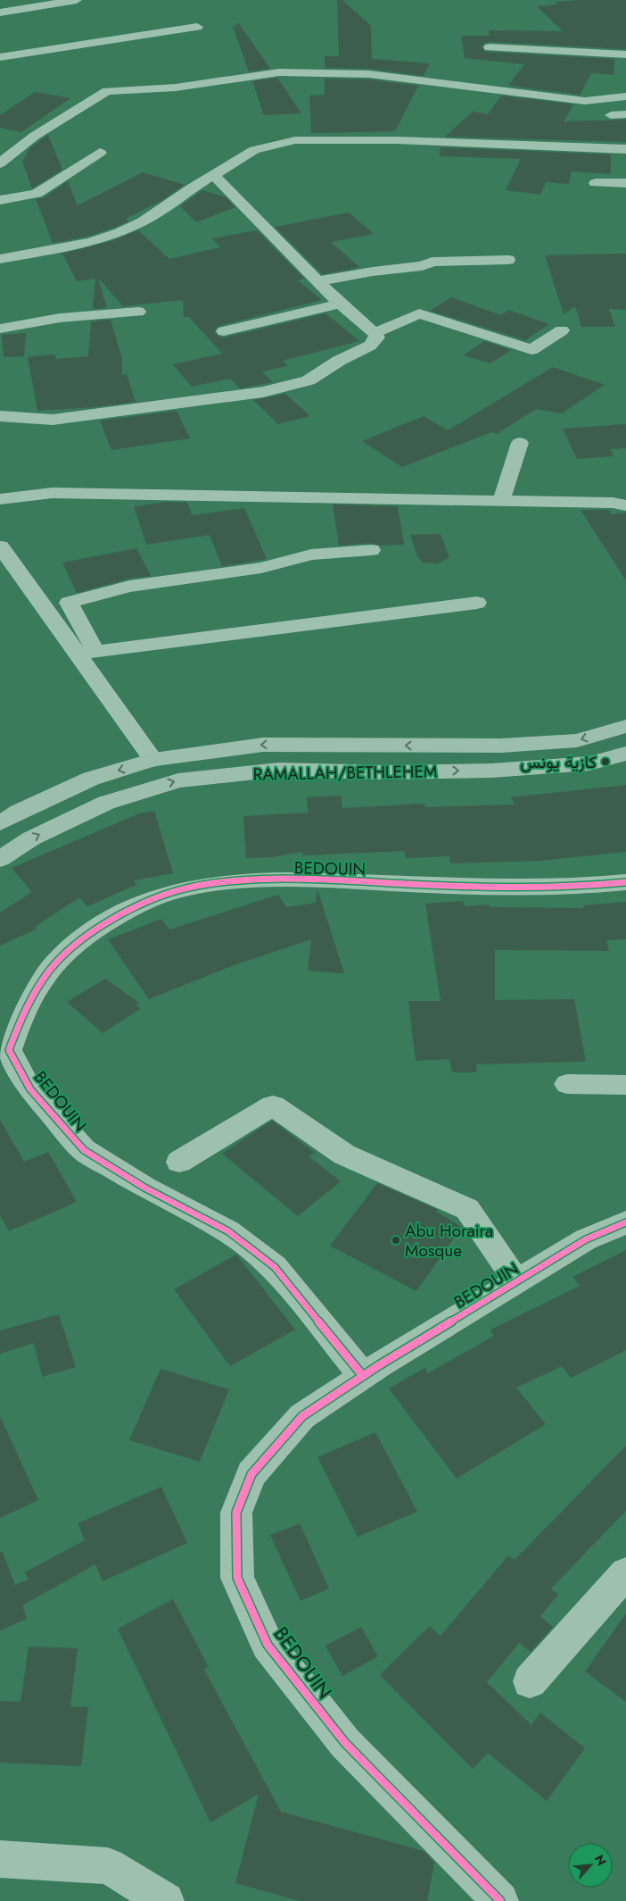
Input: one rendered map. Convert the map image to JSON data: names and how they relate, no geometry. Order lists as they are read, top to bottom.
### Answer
{
  "streets": {
    "main road": ["RAMALLAH/BETHLEHEM"],
    "street": ["BEDOUIN"]
  },
  "places": ["كازية يونس", "Abu Horaira Mosque"],
  "north": "top right"
}
